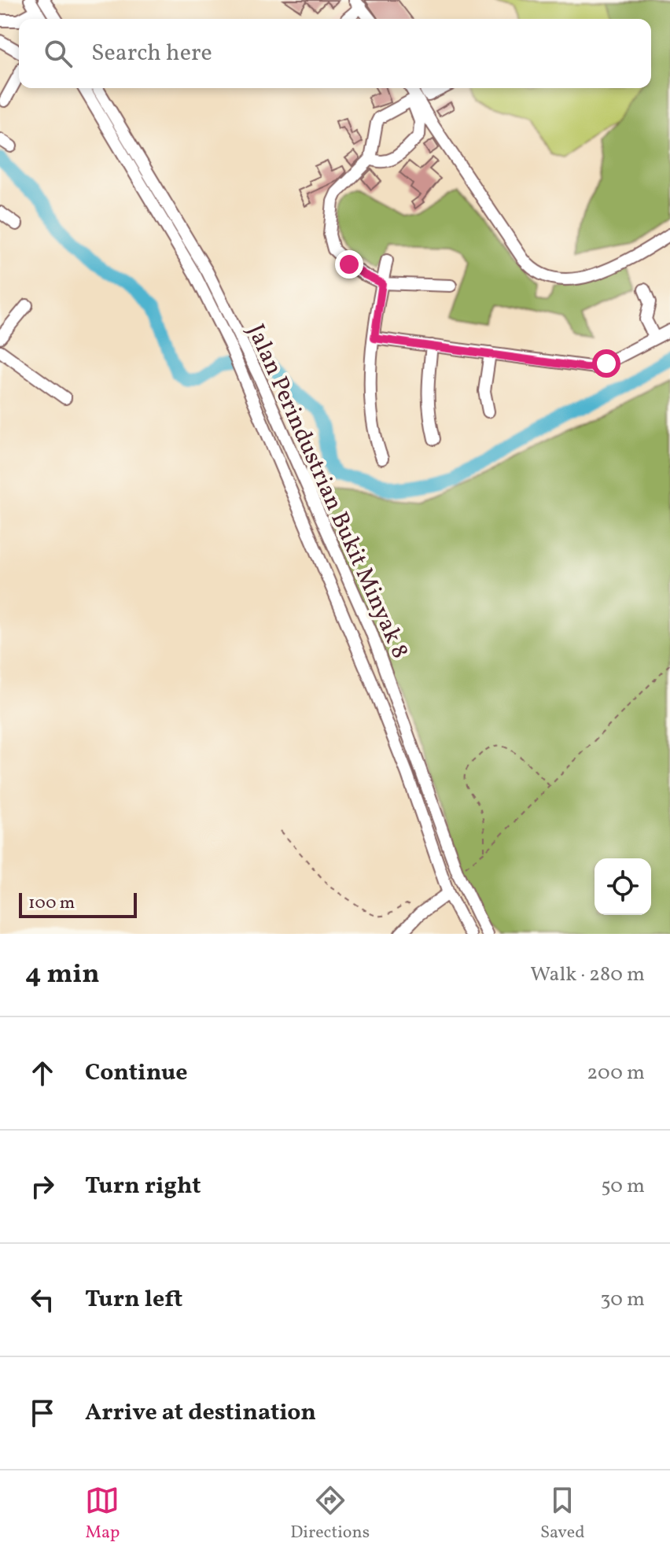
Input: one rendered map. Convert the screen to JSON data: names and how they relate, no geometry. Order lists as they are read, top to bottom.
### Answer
{
  "streets": {
    "street": ["Jalan Perindustrian Bukit Minyak 8"]
  },
  "scale_bar": "100 m",
  "page": {
    "search": "Search here",
    "scale": "100 m",
    "heading": ["4 min", "Walk · 280 m"],
    "list": [
      ["Continue", "200 m"],
      ["Turn right", "50 m"],
      ["Turn left", "30 m"],
      "Arrive at destination"
    ],
    "nav": ["Map", "Directions", "Saved"]
  }
}
